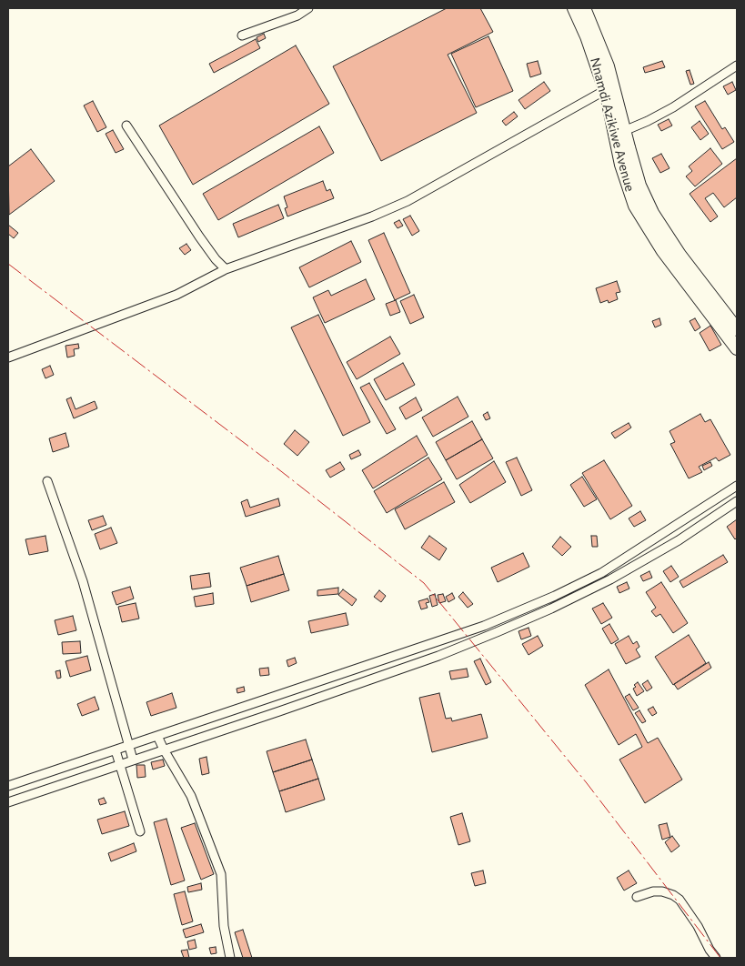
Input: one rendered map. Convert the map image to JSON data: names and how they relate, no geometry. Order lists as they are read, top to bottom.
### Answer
{
  "streets": {
    "main road": ["Nnamdi Azikiwe Avenue"]
  }
}
